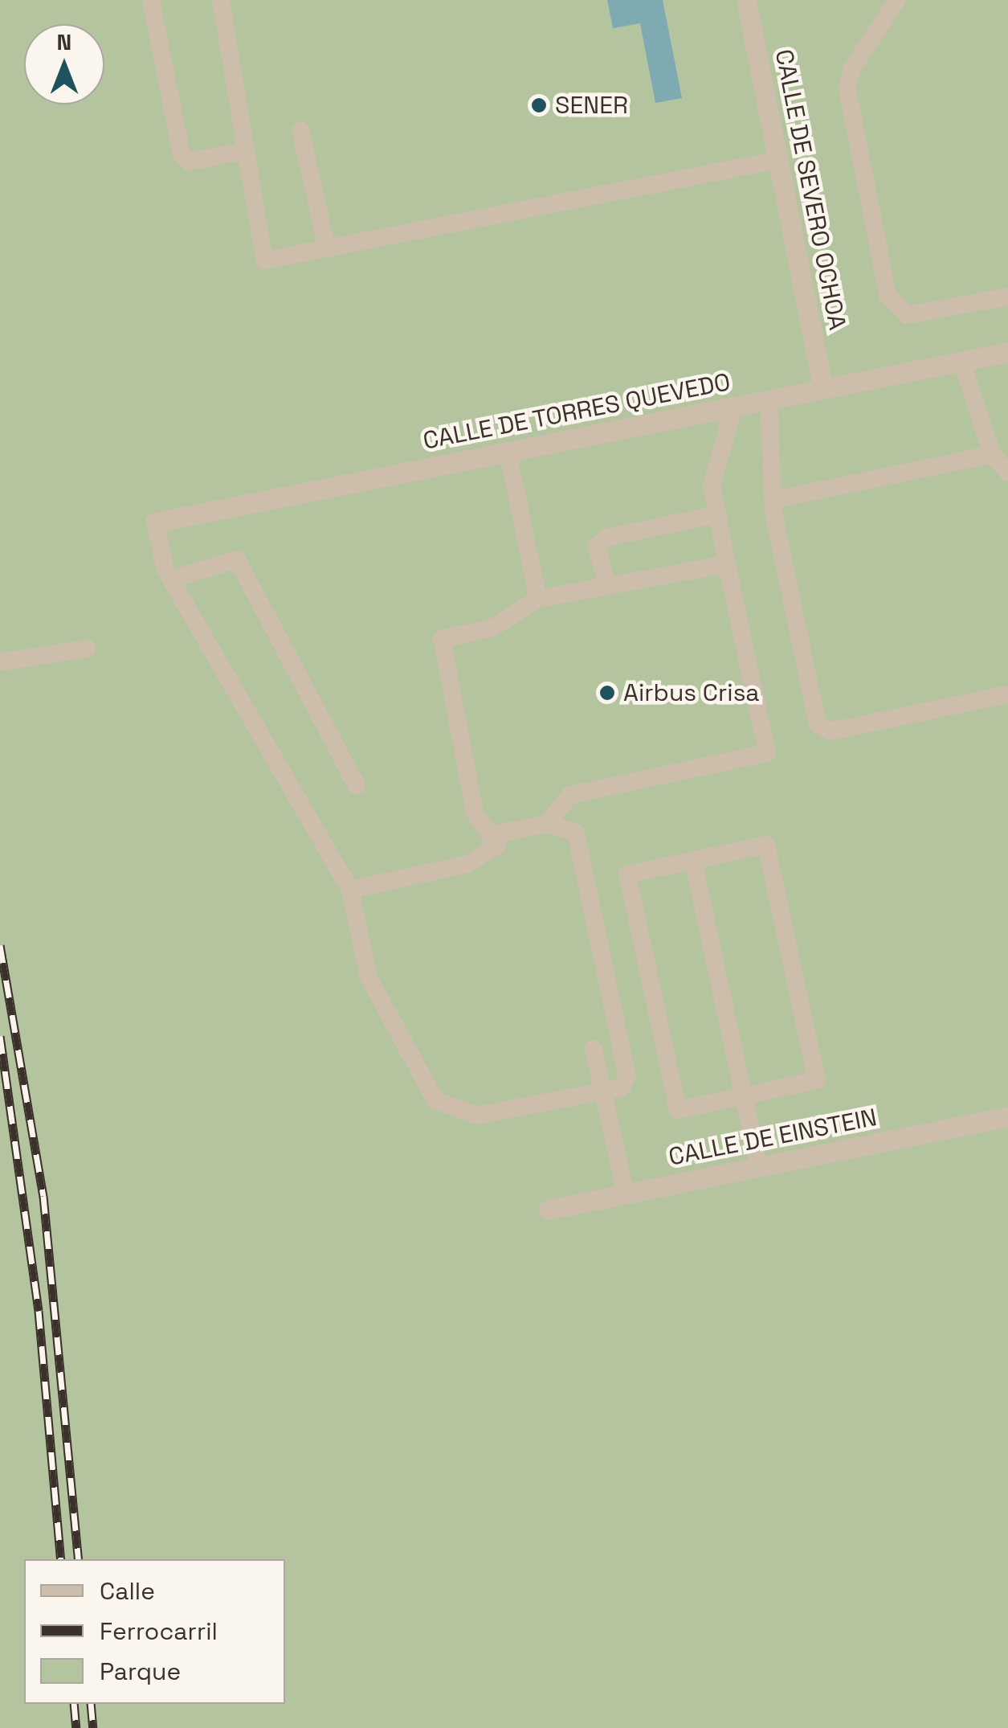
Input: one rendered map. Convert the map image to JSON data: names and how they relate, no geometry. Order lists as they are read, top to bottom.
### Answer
{
  "streets": {
    "street": ["CALLE DE SEVERO OCHOA", "CALLE DE TORRES QUEVEDO", "CALLE DE EINSTEIN"]
  },
  "crossings": [
    ["CALLE DE SEVERO OCHOA", "CALLE DE TORRES QUEVEDO"]
  ],
  "places": ["SENER", "Airbus Crisa"],
  "legend": ["Calle", "Ferrocarril", "Parque"],
  "north": "top"
}
